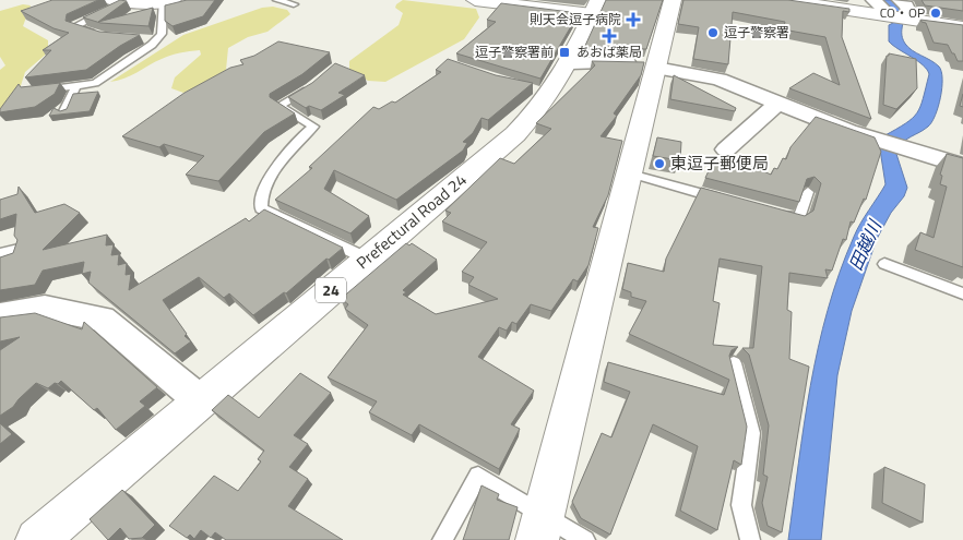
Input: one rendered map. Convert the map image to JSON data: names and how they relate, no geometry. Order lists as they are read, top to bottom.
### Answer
{
  "streets": {
    "street": ["Prefectural Road 24", "24"]
  },
  "water": ["田越川"],
  "places": {
    "other": ["CO・OP", "逗子警察署", "東逗子郵便局"],
    "health": ["則天会逗子病院", "あおば薬局"],
    "transit": ["逗子警察署前"]
  }
}
